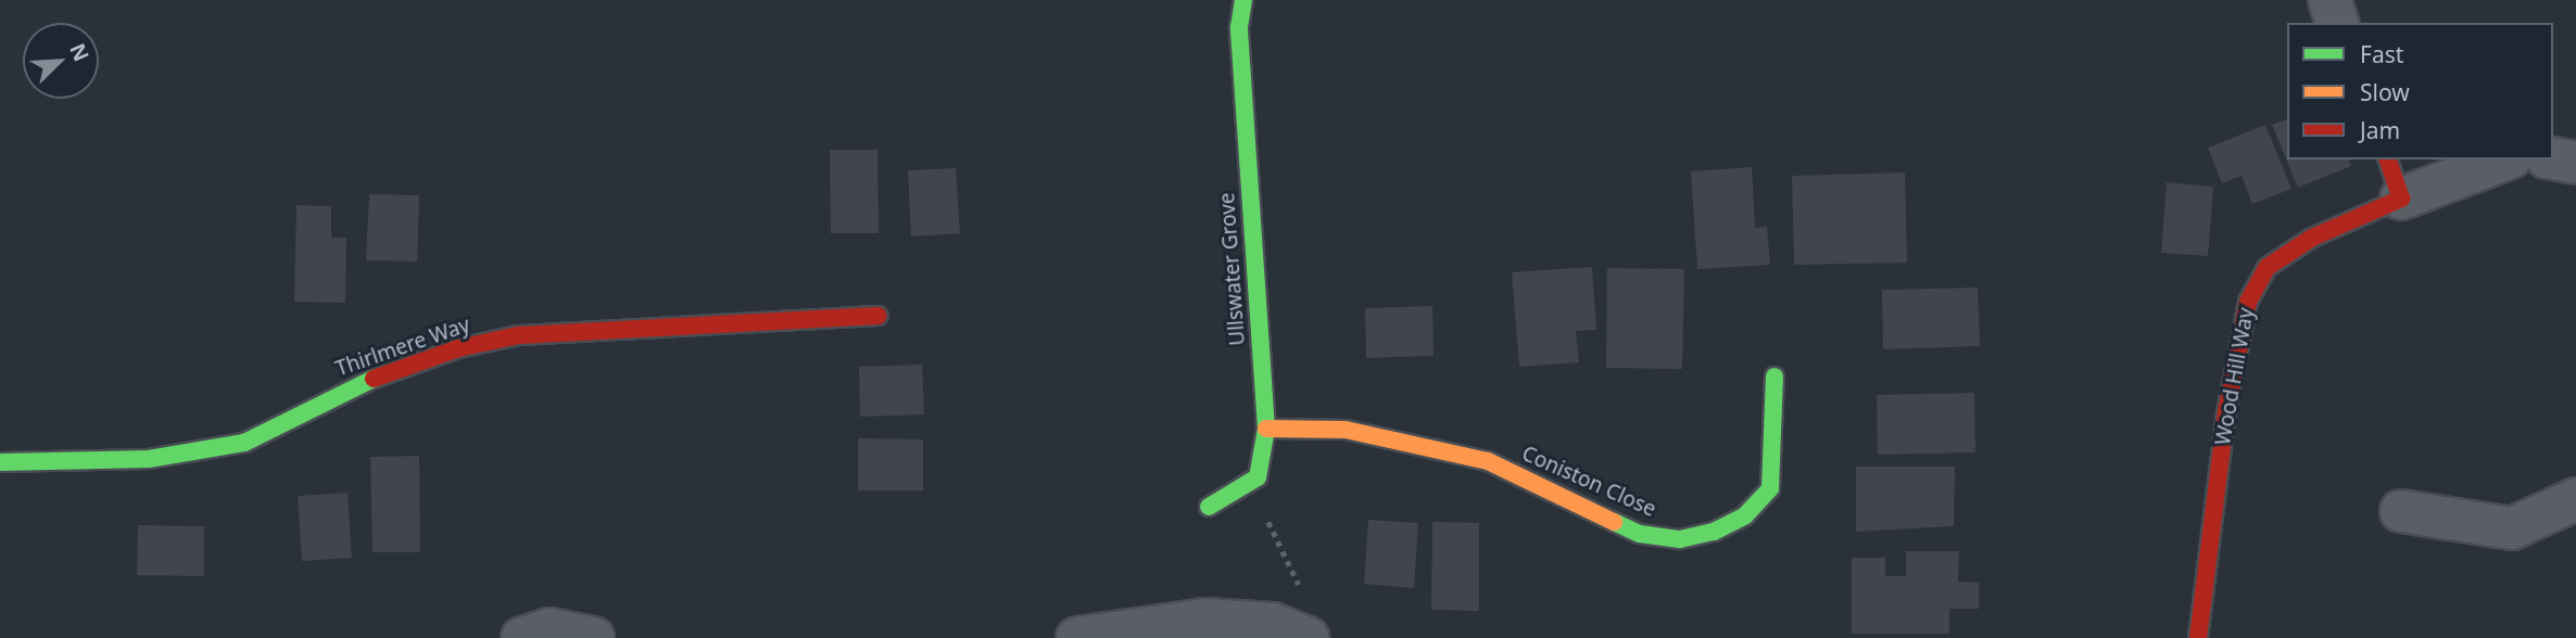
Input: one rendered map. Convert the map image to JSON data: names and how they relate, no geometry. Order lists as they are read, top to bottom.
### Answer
{
  "streets": {
    "street": [
      "Ullswater Grove",
      "Thirlmere Way",
      "Wood Hill Way",
      "Coniston Close"
    ]
  },
  "crossings": [
    ["Ullswater Grove", "Coniston Close"]
  ],
  "legend": ["Fast", "Slow", "Jam"],
  "north": "top right"
}
